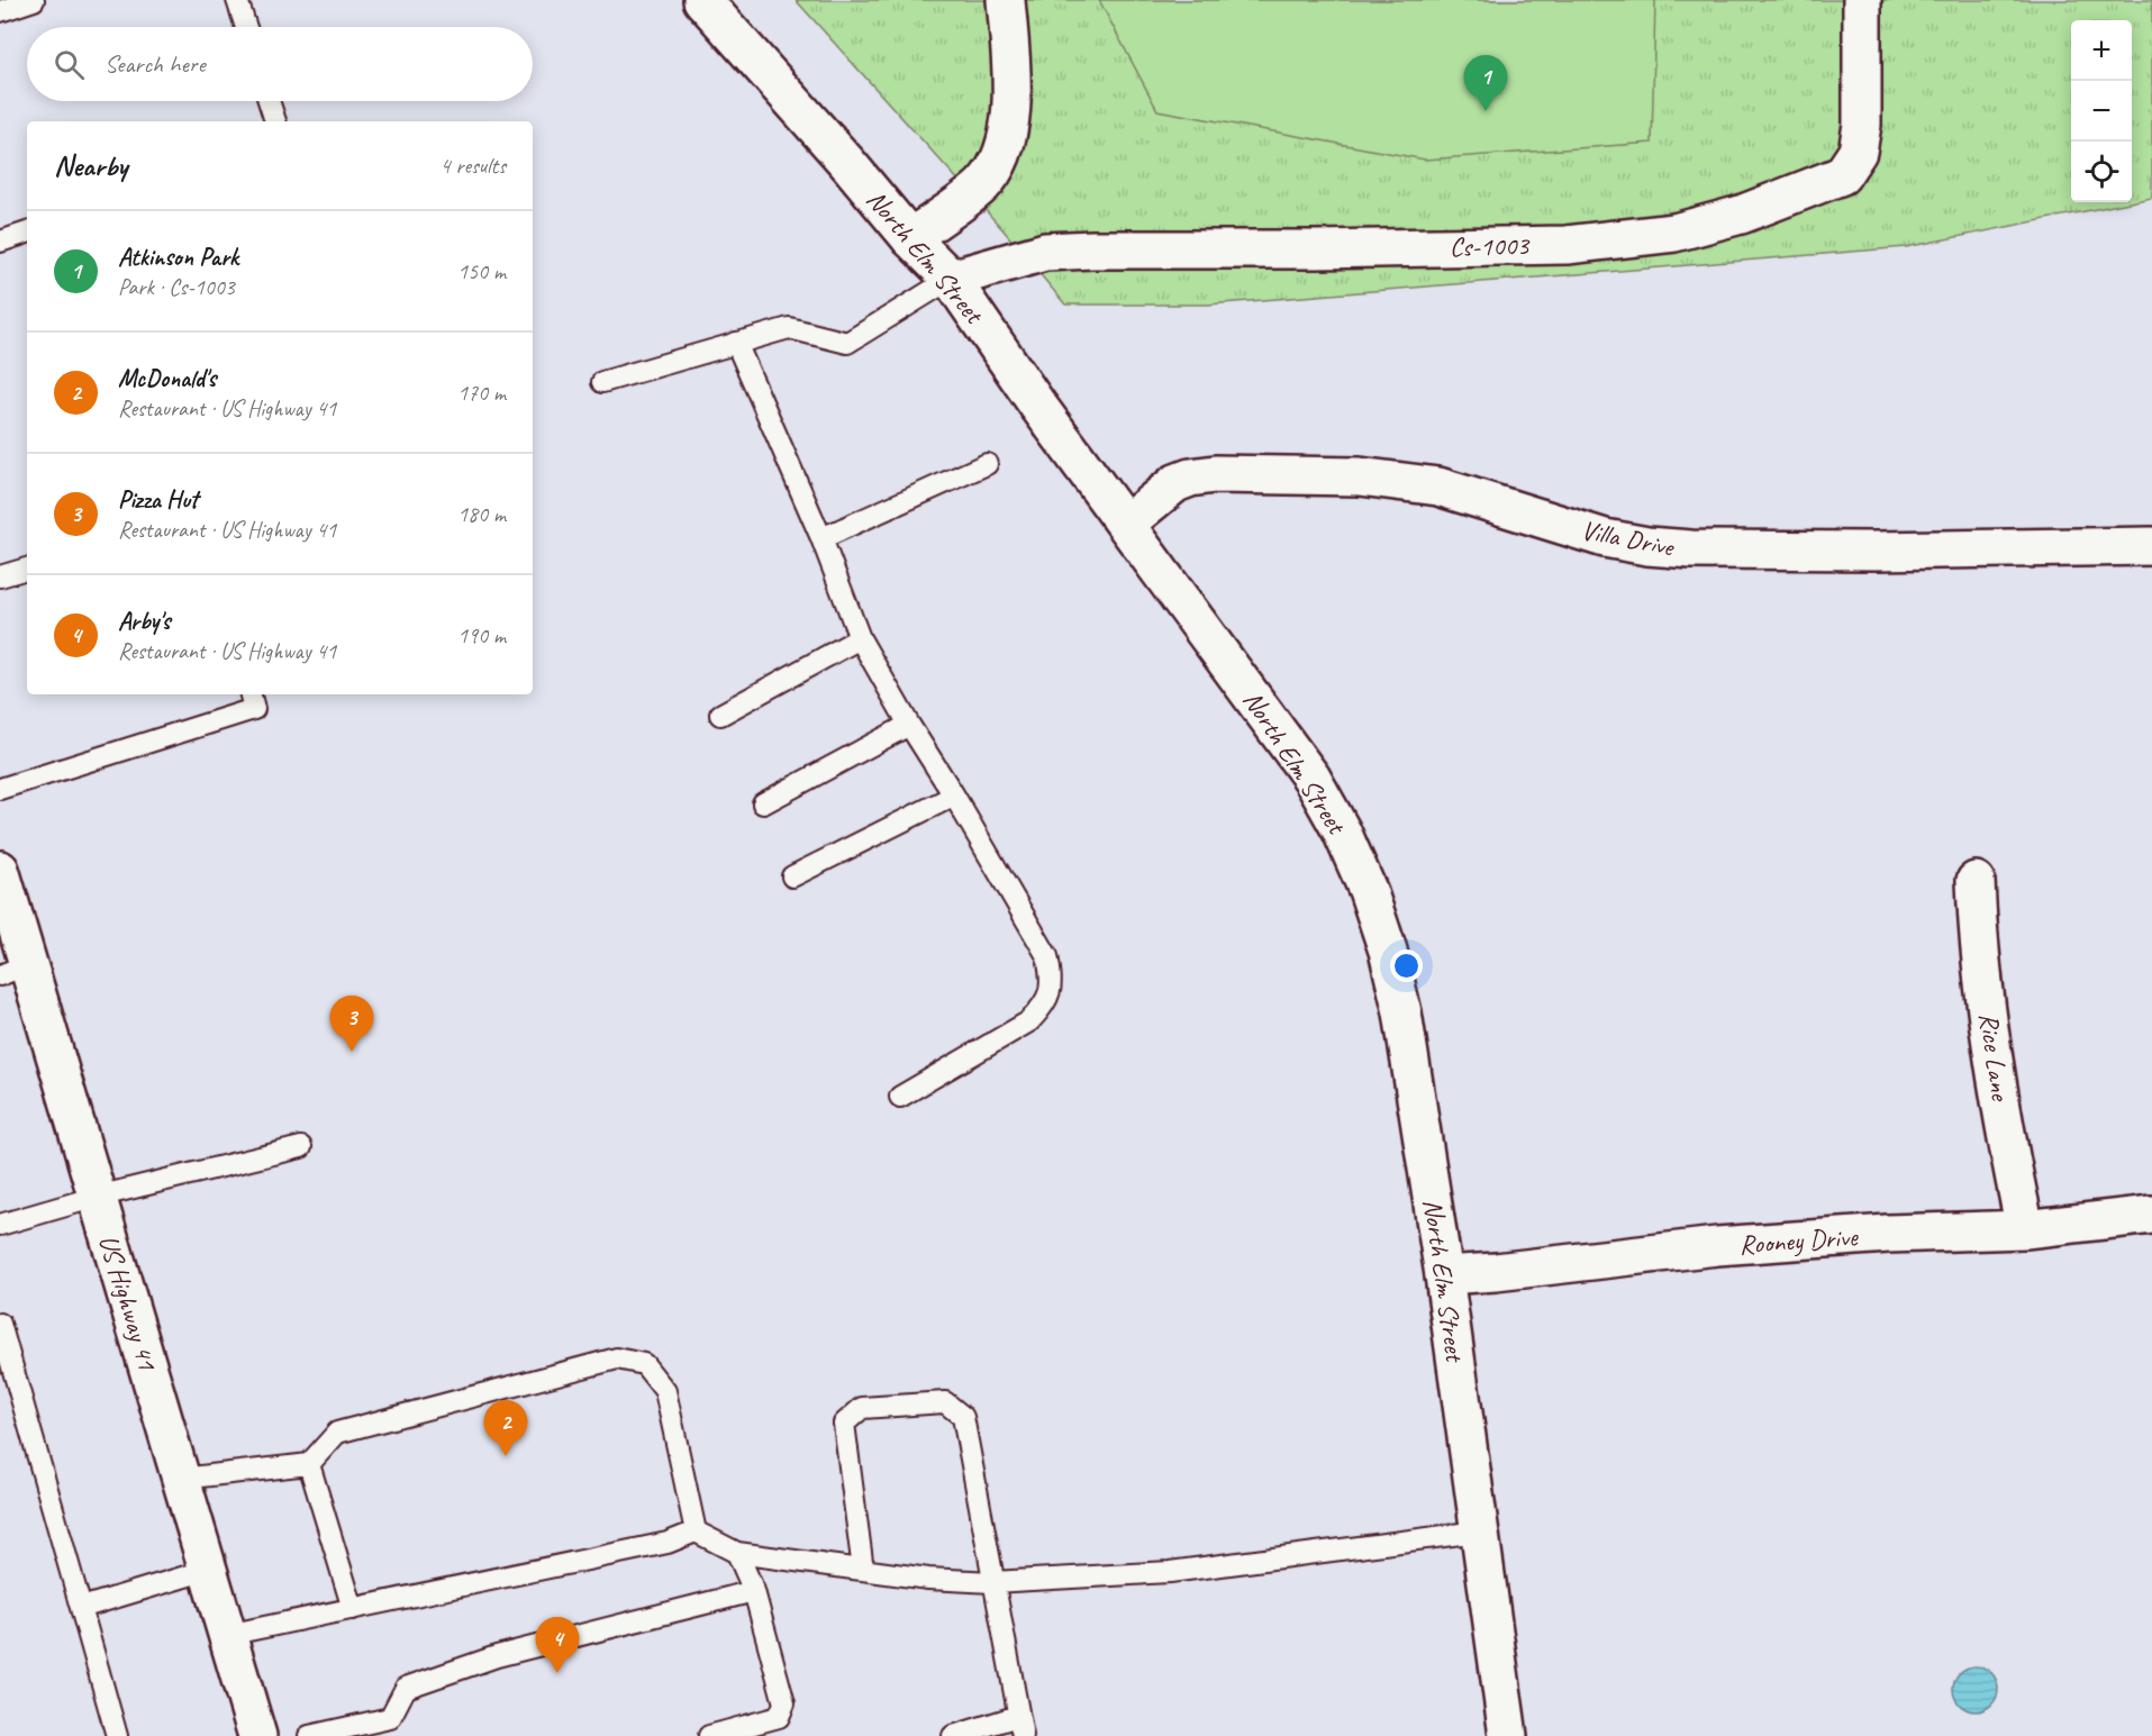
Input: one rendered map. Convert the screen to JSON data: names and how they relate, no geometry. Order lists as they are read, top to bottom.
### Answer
{
  "streets": {
    "main road": [
      "Cs-1003",
      "North Elm Street",
      "Villa Drive",
      "Rice Lane",
      "Rooney Drive",
      "US Highway 41"
    ]
  },
  "crossings": [
    ["Cs-1003", "North Elm Street"],
    ["North Elm Street", "Villa Drive"],
    ["North Elm Street", "Rooney Drive"],
    ["Rice Lane", "Rooney Drive"]
  ],
  "page": {
    "map_buttons": ["+", "−"],
    "search": "Search here",
    "pins": [
      "1",
      "3",
      "2",
      "4"
    ],
    "heading": ["Nearby", "4 results"],
    "list": [
      {
        "mark": "1",
        "name": "Atkinson Park",
        "note": "Park · Cs-1003",
        "value": "150 m"
      },
      {
        "mark": "2",
        "name": "McDonald's",
        "note": "Restaurant · US Highway 41",
        "value": "170 m"
      },
      {
        "mark": "3",
        "name": "Pizza Hut",
        "note": "Restaurant · US Highway 41",
        "value": "180 m"
      },
      {
        "mark": "4",
        "name": "Arby's",
        "note": "Restaurant · US Highway 41",
        "value": "190 m"
      }
    ]
  }
}
